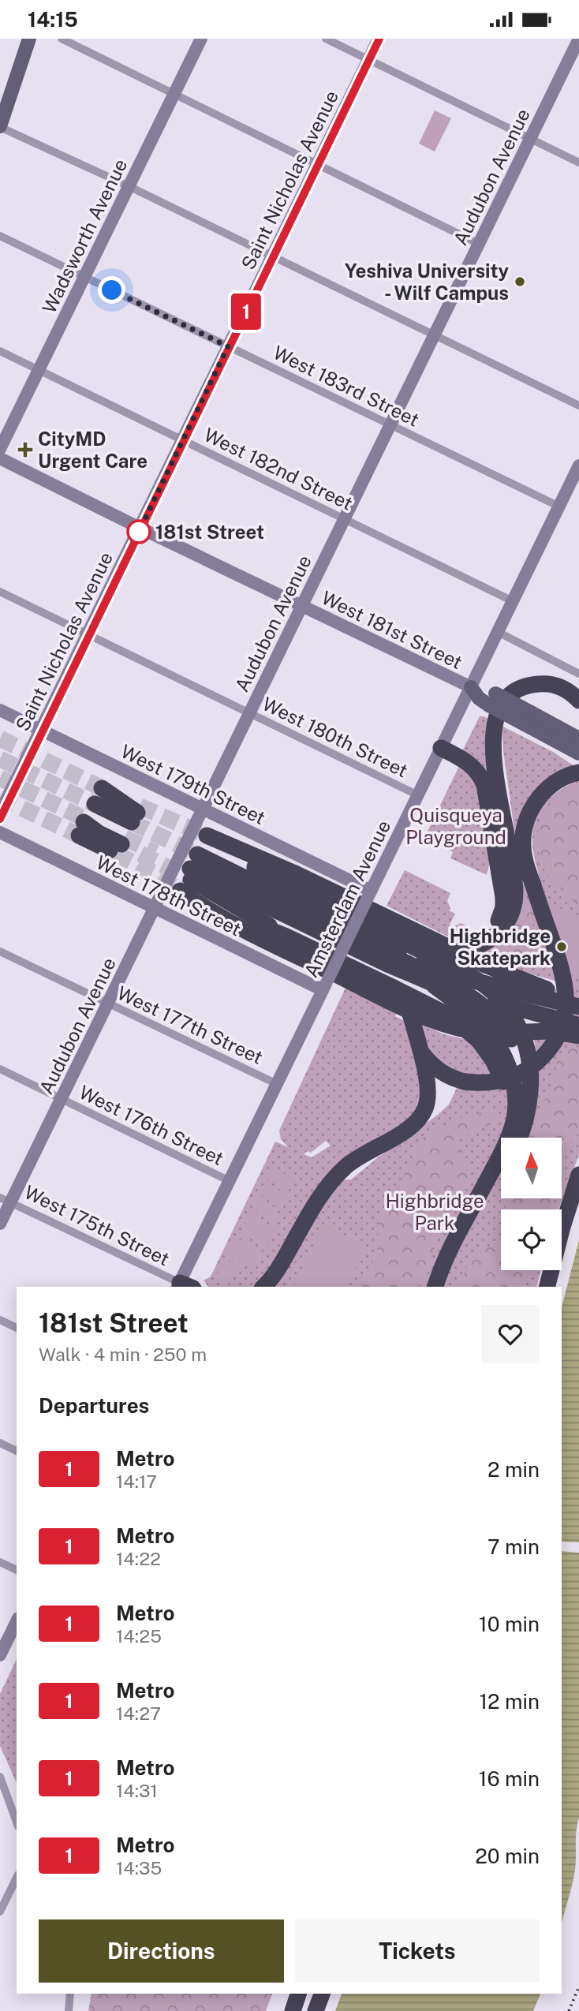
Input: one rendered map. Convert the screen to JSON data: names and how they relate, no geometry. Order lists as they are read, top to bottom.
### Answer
{
  "streets": {
    "main road": [
      "Audubon Avenue",
      "Saint Nicholas Avenue",
      "Wadsworth Avenue",
      "West 181st Street",
      "West 179th Street",
      "West 178th Street",
      "Amsterdam Avenue"
    ],
    "street": [
      "West 183rd Street",
      "West 182nd Street",
      "West 180th Street",
      "West 177th Street",
      "West 176th Street",
      "West 175th Street"
    ]
  },
  "crossings": [
    ["Audubon Avenue", "West 183rd Street"],
    ["Audubon Avenue", "West 182nd Street"],
    ["Audubon Avenue", "West 181st Street"],
    ["Audubon Avenue", "West 180th Street"],
    ["Audubon Avenue", "West 179th Street"],
    ["Audubon Avenue", "West 178th Street"],
    ["Audubon Avenue", "West 177th Street"],
    ["Audubon Avenue", "West 176th Street"],
    ["Audubon Avenue", "West 175th Street"],
    ["Saint Nicholas Avenue", "West 183rd Street"],
    ["Saint Nicholas Avenue", "West 182nd Street"],
    ["Saint Nicholas Avenue", "West 181st Street"],
    ["Saint Nicholas Avenue", "West 180th Street"],
    ["Saint Nicholas Avenue", "West 179th Street"],
    ["Wadsworth Avenue", "West 183rd Street"],
    ["Wadsworth Avenue", "West 182nd Street"],
    ["West 183rd Street", "Amsterdam Avenue"],
    ["West 182nd Street", "Amsterdam Avenue"],
    ["West 181st Street", "Amsterdam Avenue"],
    ["West 180th Street", "Amsterdam Avenue"],
    ["West 179th Street", "Amsterdam Avenue"],
    ["West 178th Street", "Amsterdam Avenue"],
    ["Amsterdam Avenue", "West 177th Street"],
    ["Amsterdam Avenue", "West 176th Street"],
    ["Amsterdam Avenue", "West 175th Street"]
  ],
  "parks": ["Quisqueya Playground", "Highbridge Park"],
  "places": {
    "other": ["Yeshiva University - Wilf Campus", "181st Street", "Highbridge Skatepark"],
    "health": ["CityMD Urgent Care"]
  },
  "lines": ["metro line 1"],
  "north": "top",
  "page": {
    "status": "14:15",
    "on_map": "1",
    "heading": [
      ["181st Street", "Walk · 4 min · 250 m"],
      "Departures"
    ],
    "list": [
      {
        "mark": "1",
        "name": "Metro",
        "note": "14:17",
        "value": "2 min"
      },
      {
        "mark": "1",
        "name": "Metro",
        "note": "14:22",
        "value": "7 min"
      },
      {
        "mark": "1",
        "name": "Metro",
        "note": "14:25",
        "value": "10 min"
      },
      {
        "mark": "1",
        "name": "Metro",
        "note": "14:27",
        "value": "12 min"
      },
      {
        "mark": "1",
        "name": "Metro",
        "note": "14:31",
        "value": "16 min"
      },
      {
        "mark": "1",
        "name": "Metro",
        "note": "14:35",
        "value": "20 min"
      }
    ],
    "buttons": ["Directions", "Tickets"]
  }
}
